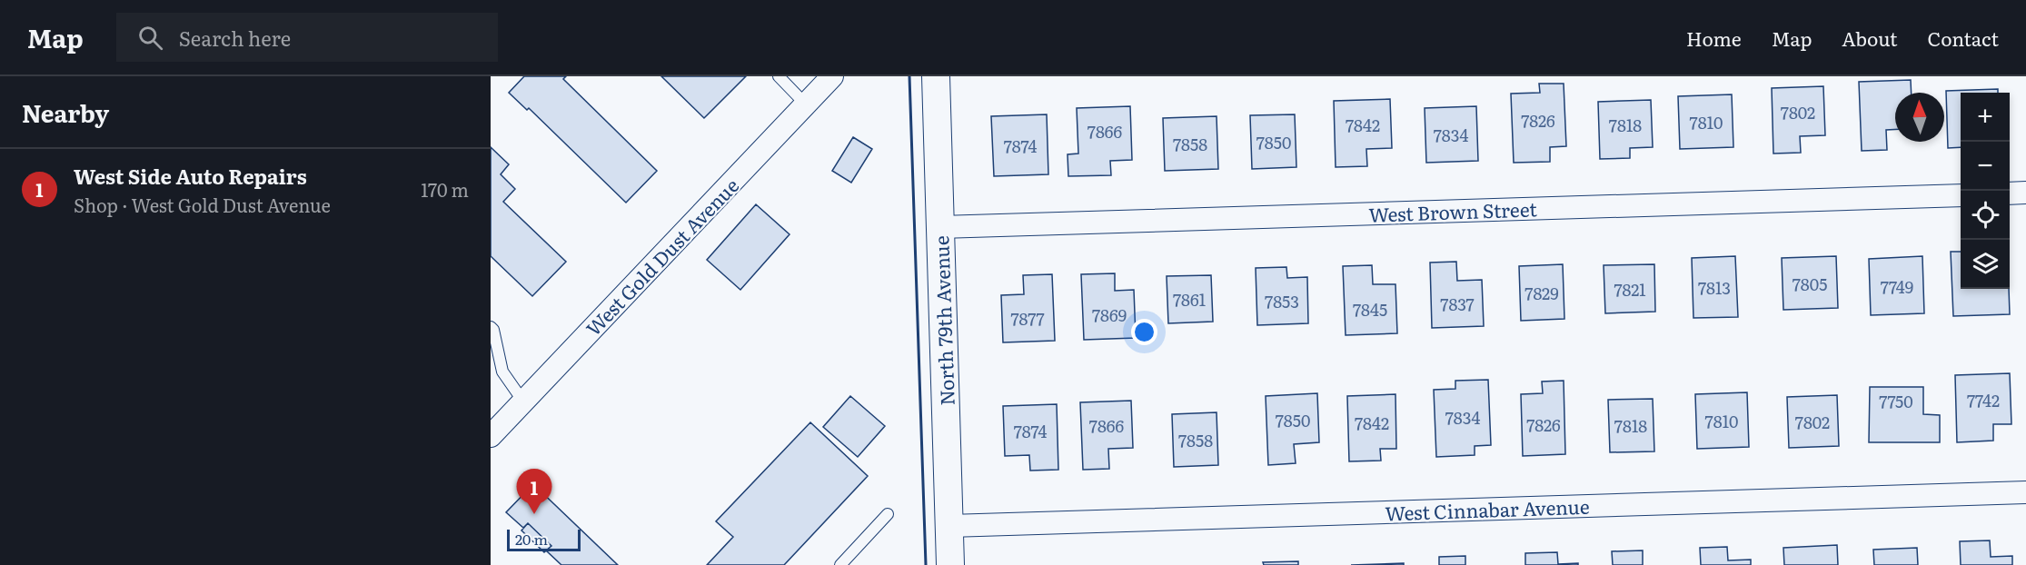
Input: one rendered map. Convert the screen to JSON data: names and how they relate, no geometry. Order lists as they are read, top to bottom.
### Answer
{
  "streets": {
    "street": [
      "West Brown Street",
      "West Gold Dust Avenue",
      "North 79th Avenue",
      "West Cinnabar Avenue"
    ]
  },
  "crossings": [
    ["West Brown Street", "North 79th Avenue"],
    ["North 79th Avenue", "West Cinnabar Avenue"]
  ],
  "house_numbers": [
    "7802",
    "7826",
    "7810",
    "7842",
    "7818",
    "7866",
    "7834",
    "7850",
    "7858",
    "7874",
    "7805",
    "7749",
    "7813",
    "7821",
    "7829",
    "7861",
    "7853",
    "7837",
    "7845",
    "7869",
    "7877",
    "7742",
    "7750",
    "7834",
    "7850",
    "7810",
    "7802",
    "7842",
    "7826",
    "7866",
    "7818",
    "7874",
    "7858"
  ],
  "scale_bar": "20 m",
  "north": "top",
  "page": {
    "header": "Map",
    "search": "Search here",
    "nav": [
      "Home",
      "Map",
      "About",
      "Contact"
    ],
    "heading": "Nearby",
    "map_buttons": ["+", "−"],
    "list": [
      {
        "mark": "1",
        "name": "West Side Auto Repairs",
        "note": "Shop · West Gold Dust Avenue",
        "value": "170 m"
      }
    ],
    "pins": "1",
    "scale": "20 m"
  }
}
